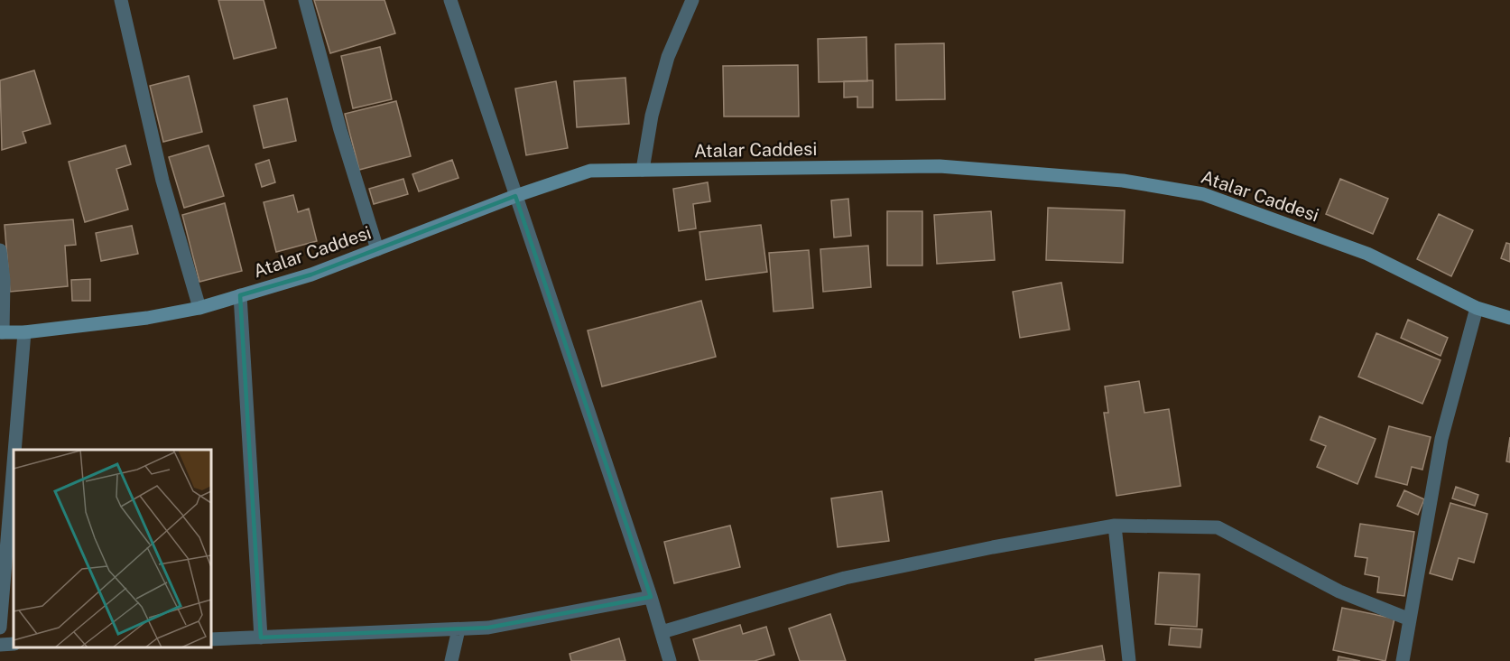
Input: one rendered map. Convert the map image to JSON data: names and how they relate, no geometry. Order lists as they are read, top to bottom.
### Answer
{
  "streets": {
    "street": ["Atalar Caddesi"]
  }
}
